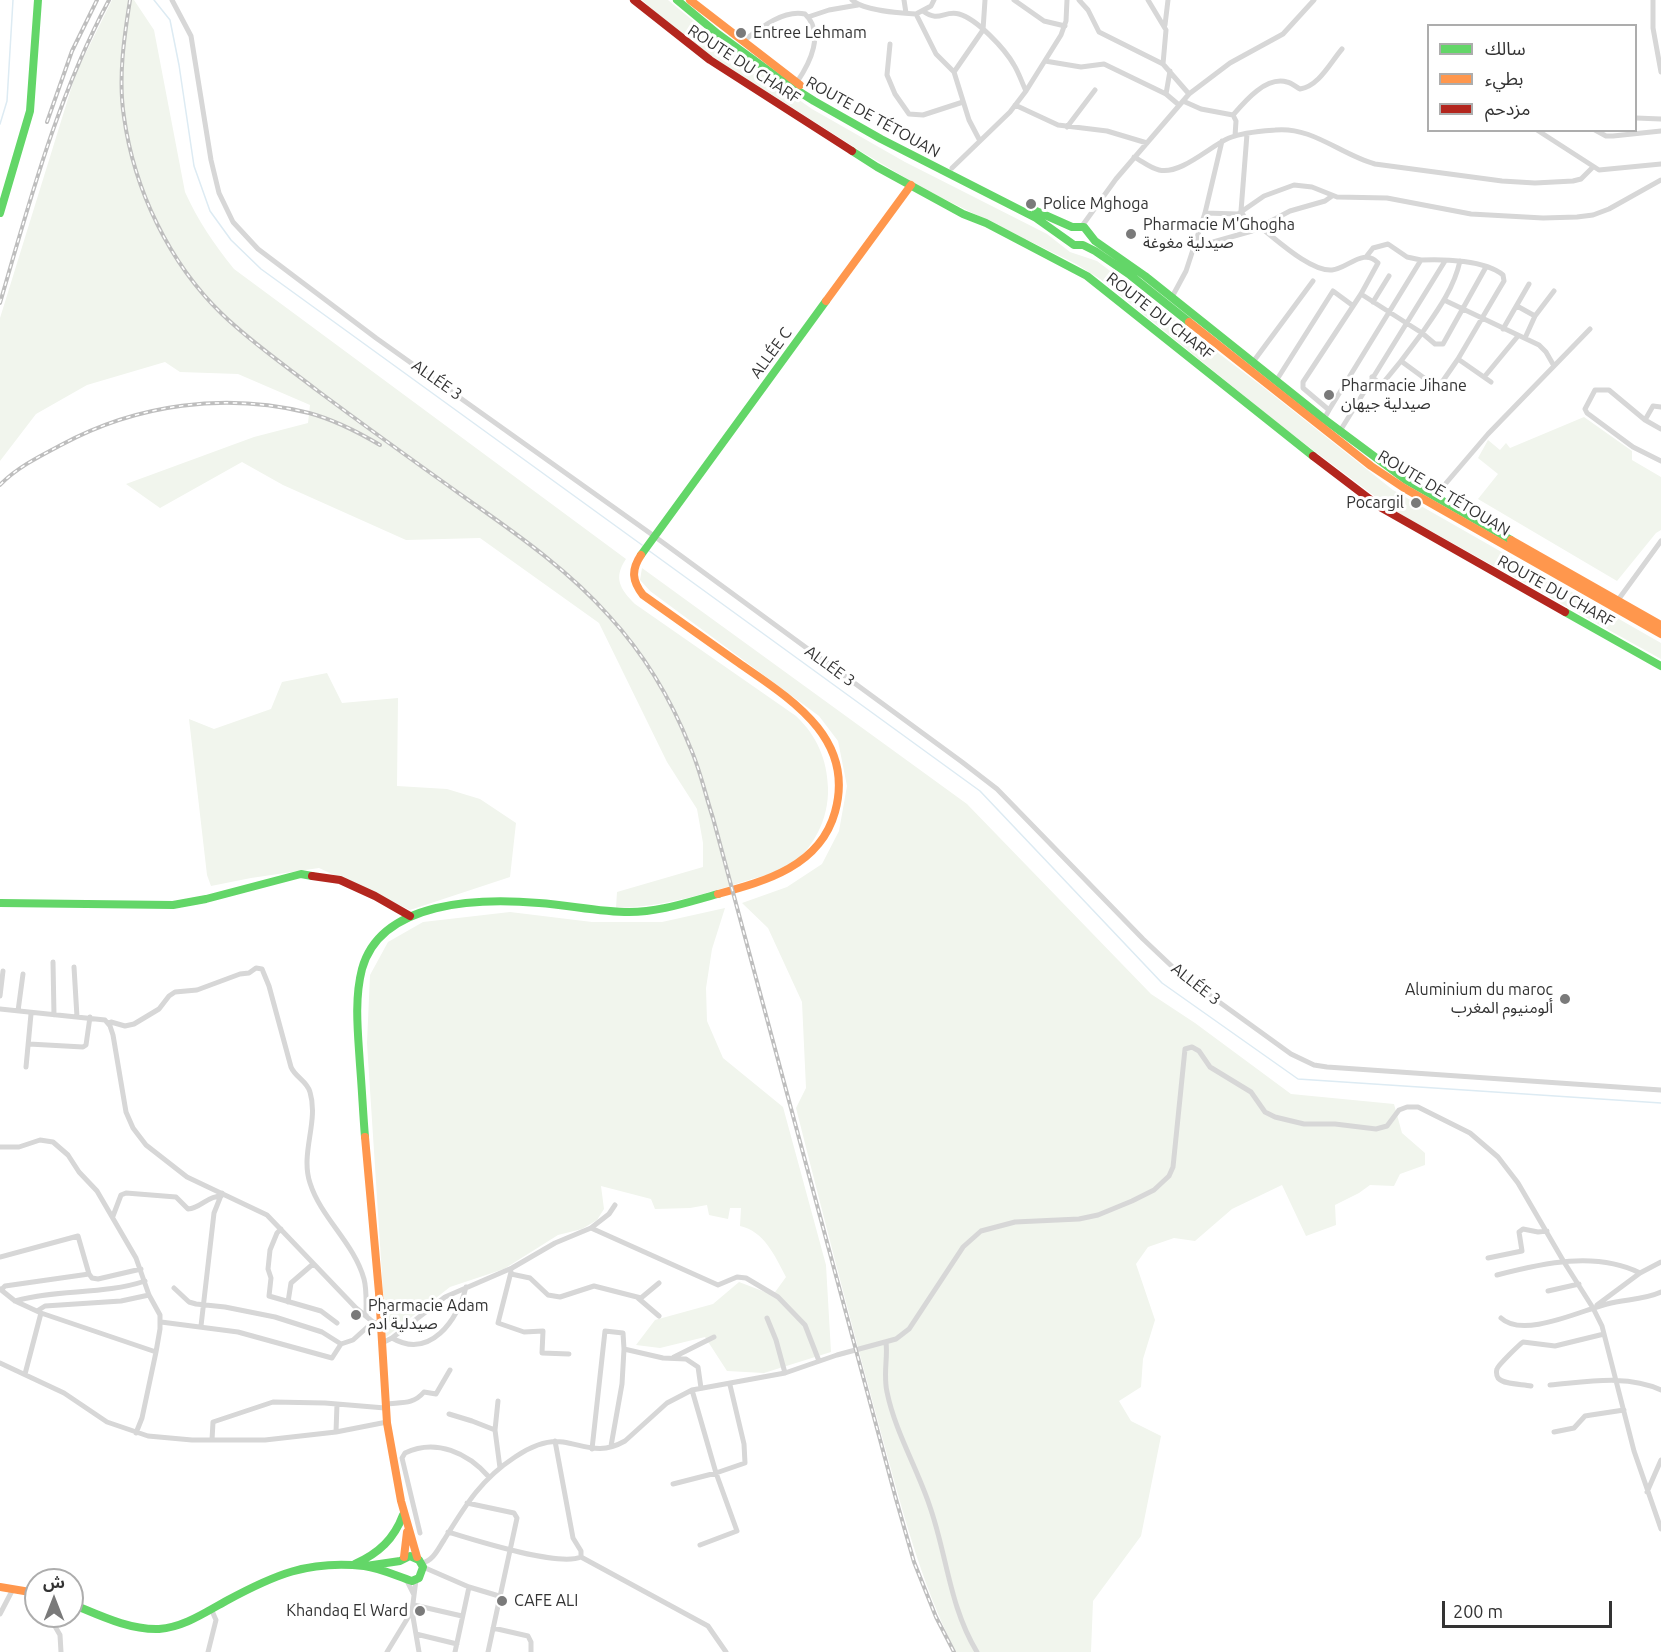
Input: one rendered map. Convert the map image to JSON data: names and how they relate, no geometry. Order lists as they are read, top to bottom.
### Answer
{
  "streets": {
    "main road": ["ROUTE DU CHARF", "ROUTE DE TÉTOUAN", "ALLÉE C"],
    "street": ["ALLÉE 3"]
  },
  "crossings": [
    ["ROUTE DU CHARF", "ALLÉE C"],
    ["ALLÉE C", "ALLÉE 3"]
  ],
  "places": [
    "Entree Lehmam",
    "Police Mghoga",
    "Pharmacie M'Ghogha صيدلية مغوغة",
    "Pharmacie Jihane صيدلية جيهان",
    "Pocargil",
    "Aluminium du maroc ألومنيوم المغرب",
    "Pharmacie Adam صيدلية اًدم",
    "CAFE ALI",
    "Khandaq El Ward"
  ],
  "legend": ["سالك", "بطيء", "مزدحم"],
  "scale_bar": "200 m",
  "north": "top"
}
